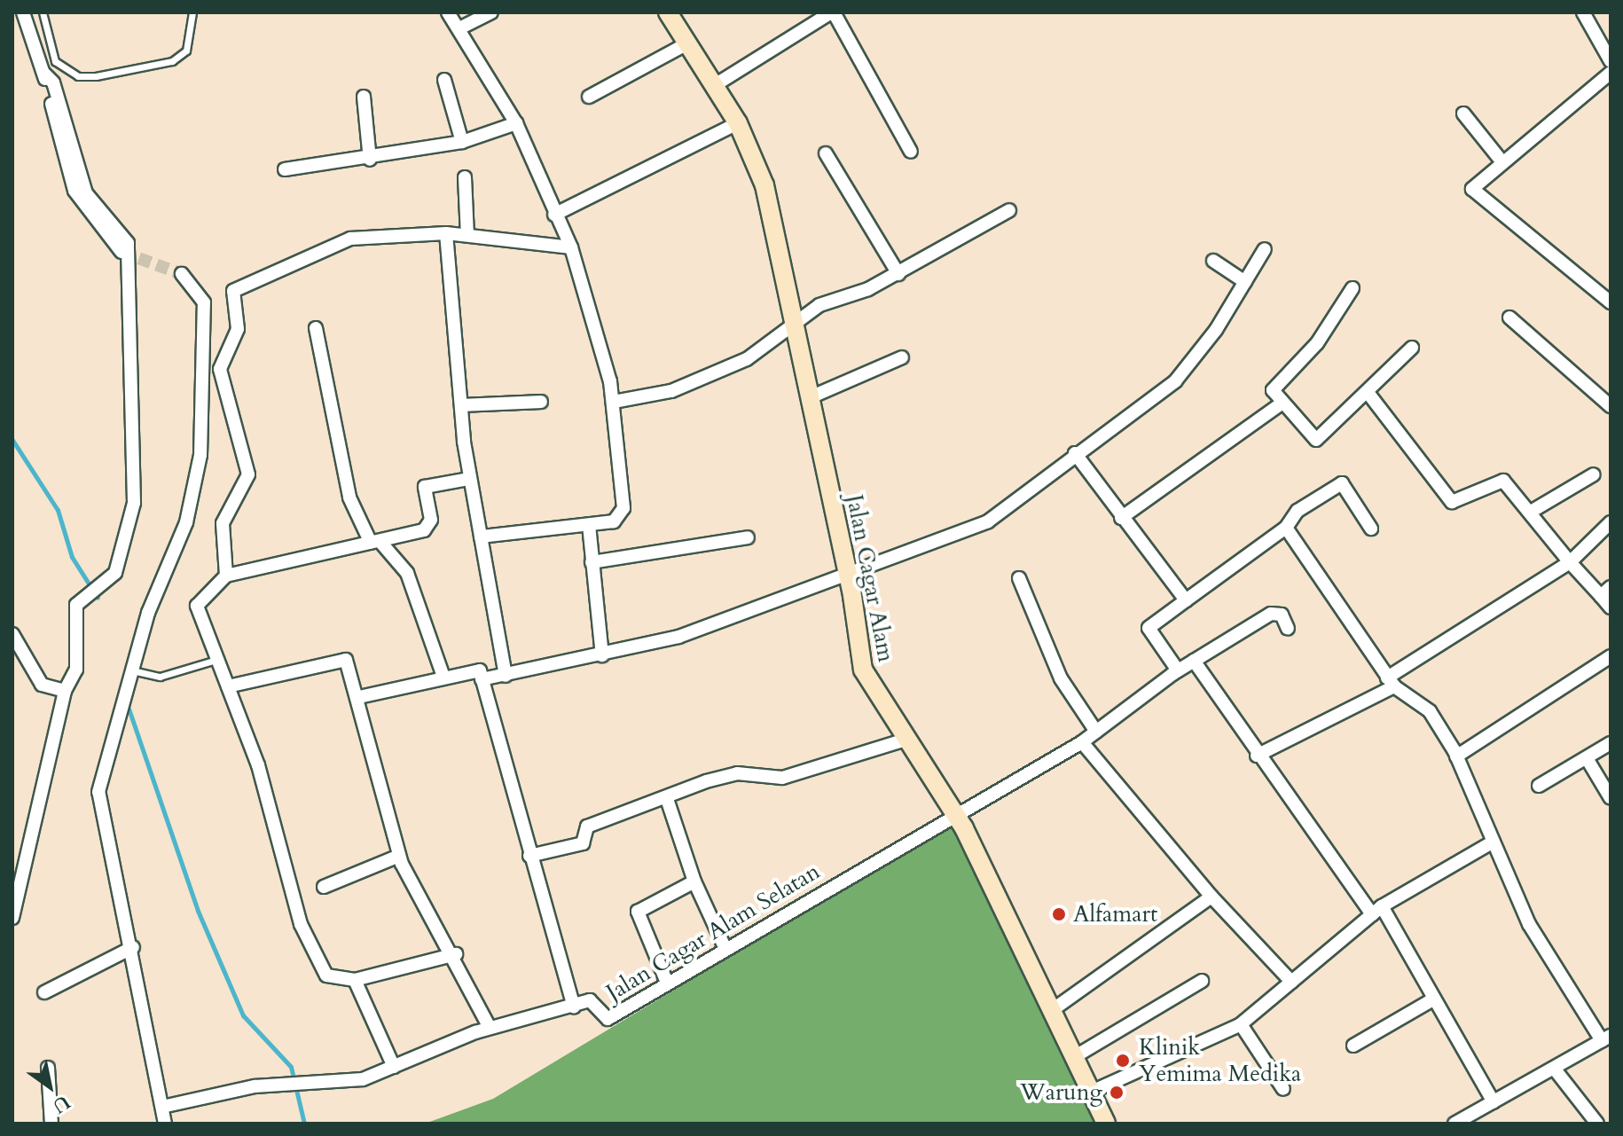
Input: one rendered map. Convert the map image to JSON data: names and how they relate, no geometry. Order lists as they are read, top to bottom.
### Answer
{
  "streets": {
    "street": ["Jalan Cagar Alam", "Jalan Cagar Alam Selatan"]
  },
  "crossings": [
    ["Jalan Cagar Alam", "Jalan Cagar Alam Selatan"]
  ],
  "places": ["Alfamart", "Klinik Yemima Medika", "Warung"],
  "north": "bottom right"
}
